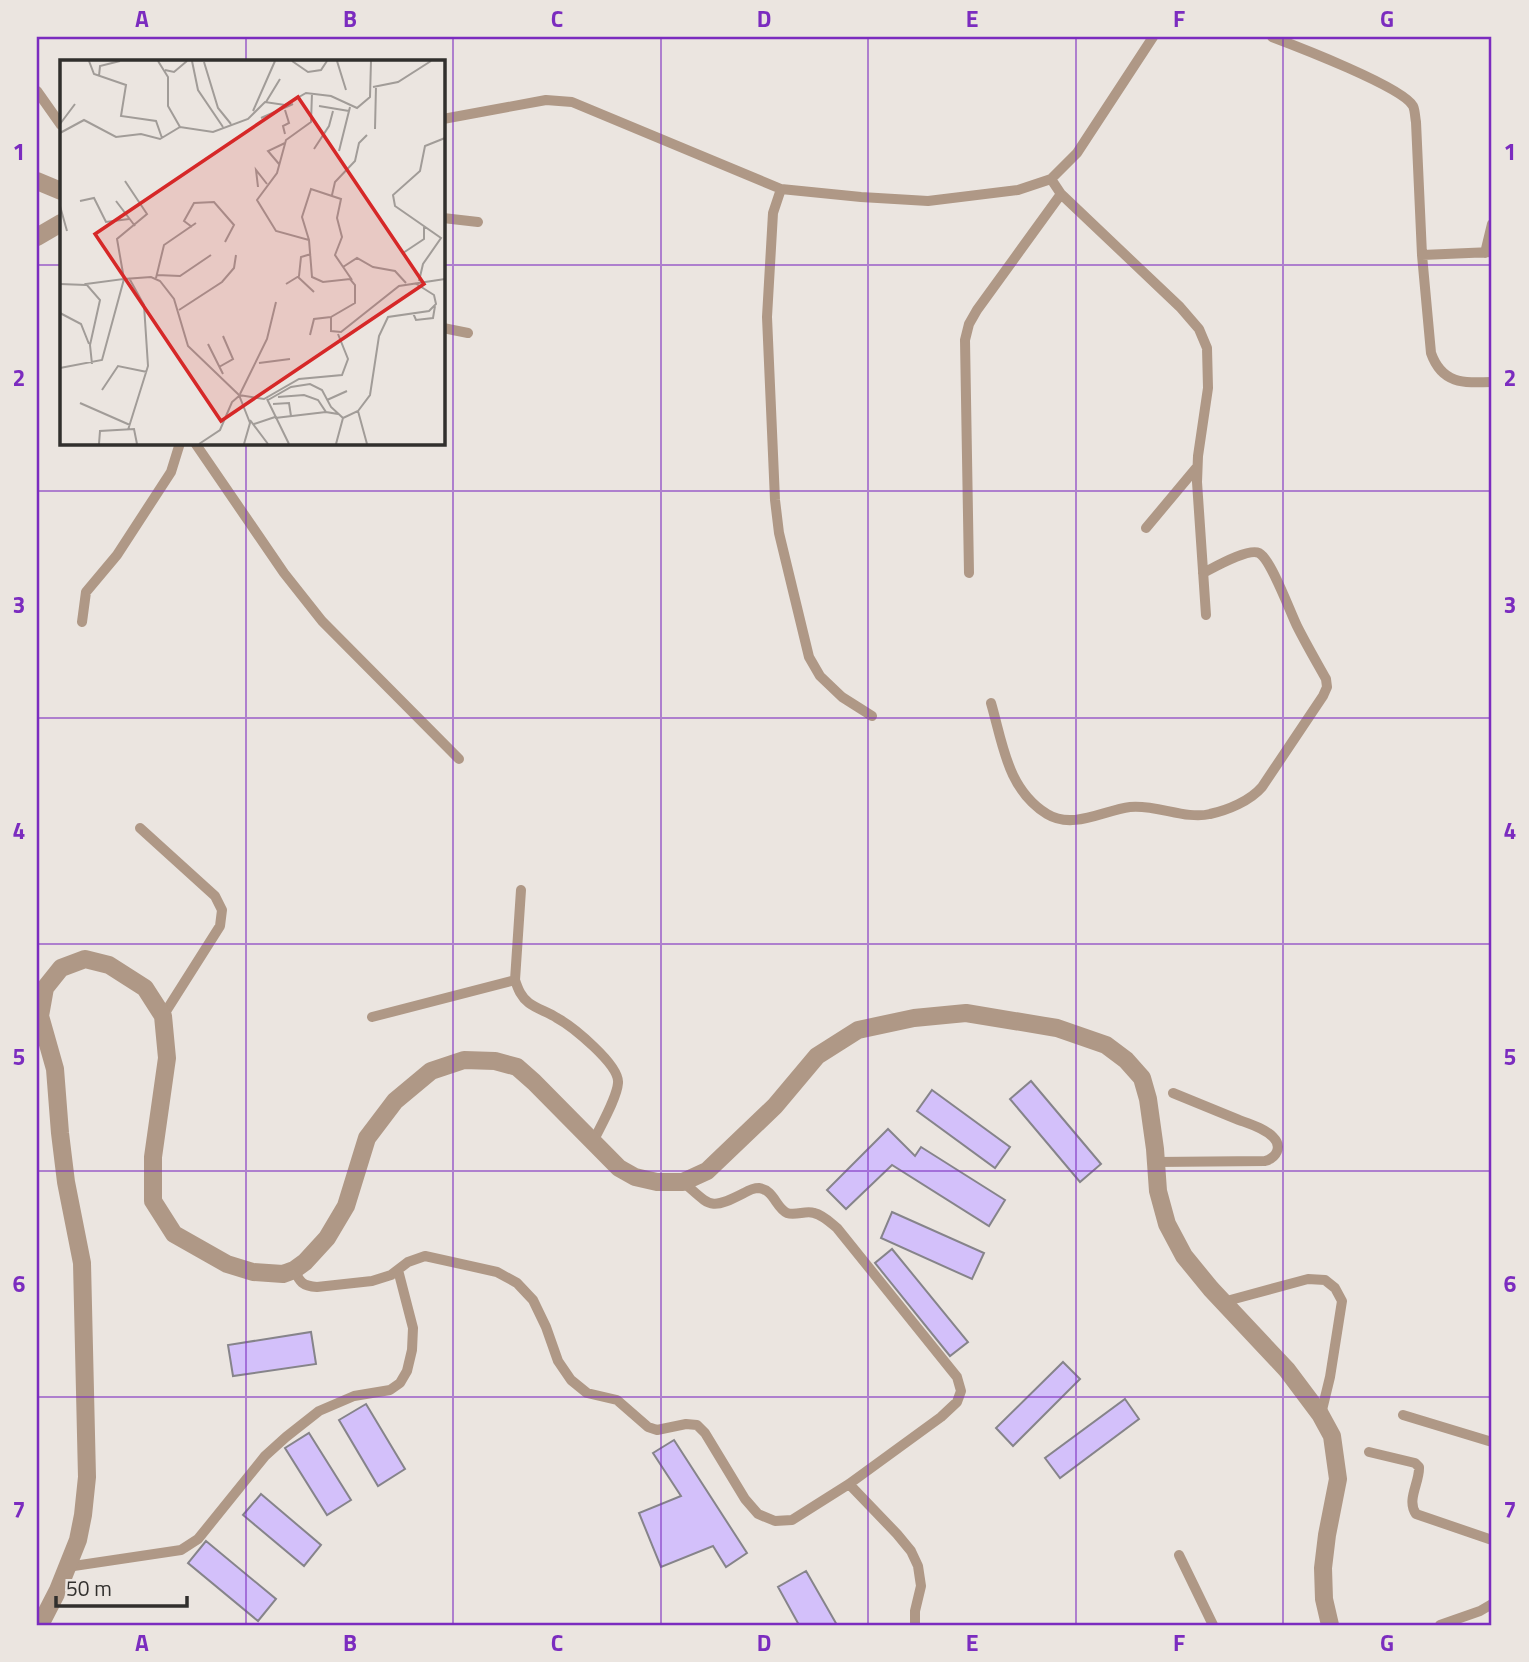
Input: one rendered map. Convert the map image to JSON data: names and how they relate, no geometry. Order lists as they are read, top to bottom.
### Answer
{
  "scale_bar": "50 m",
  "grid": {
    "columns": [
      "A",
      "B",
      "C",
      "D",
      "E",
      "F",
      "G"
    ],
    "rows": [
      "1",
      "2",
      "3",
      "4",
      "5",
      "6",
      "7"
    ]
  }
}
